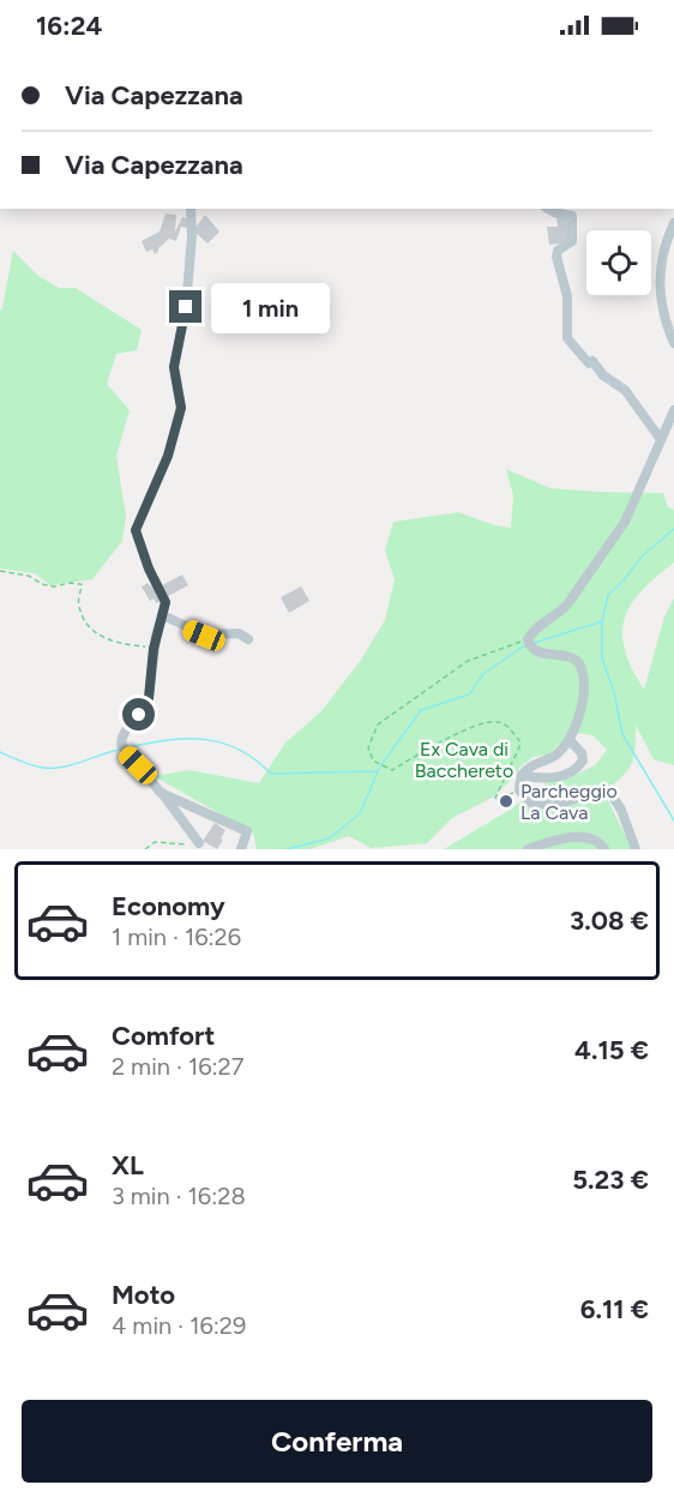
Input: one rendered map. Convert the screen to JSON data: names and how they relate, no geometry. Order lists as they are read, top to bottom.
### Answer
{
  "parks": ["Ex Cava di Bacchereto"],
  "places": ["Parcheggio La Cava"],
  "page": {
    "status": "16:24",
    "banner": ["Via Capezzana", "Via Capezzana"],
    "bubble": "1 min",
    "list": [
      {
        "name": "Economy",
        "note": "1 min · 16:26",
        "value": "3.08 €"
      },
      {
        "name": "Comfort",
        "note": "2 min · 16:27",
        "value": "4.15 €"
      },
      {
        "name": "XL",
        "note": "3 min · 16:28",
        "value": "5.23 €"
      },
      {
        "name": "Moto",
        "note": "4 min · 16:29",
        "value": "6.11 €"
      }
    ],
    "buttons": "Conferma"
  }
}
